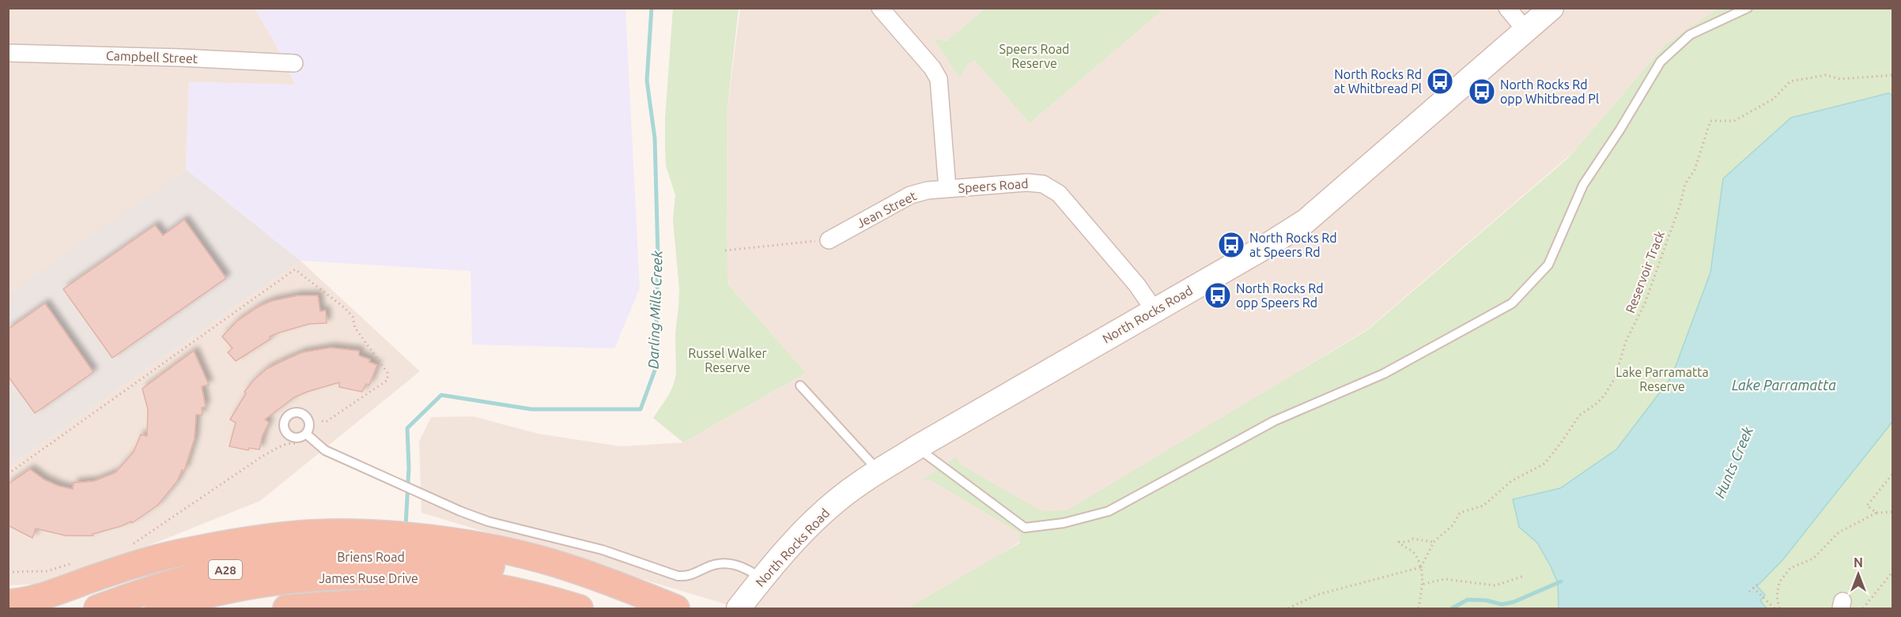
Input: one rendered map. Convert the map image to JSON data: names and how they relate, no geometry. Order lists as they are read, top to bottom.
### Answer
{
  "streets": {
    "highway": ["Briens Road", "A28", "James Ruse Drive"],
    "main road": ["North Rocks Road"],
    "street": ["Campbell Street", "Speers Road", "Jean Street"],
    "path": ["Reservoir Track"]
  },
  "crossings": [
    ["Speers Road", "Jean Street"],
    ["Speers Road", "North Rocks Road"],
    ["Briens Road", "A28"],
    ["Briens Road", "James Ruse Drive"]
  ],
  "water": ["Darling Mills Creek", "Lake Parramatta", "Hunts Creek"],
  "parks": ["Speers Road Reserve", "Russel Walker Reserve", "Lake Parramatta Reserve"],
  "places": {
    "bus stop": [
      "North Rocks Rd at Whitbread Pl",
      "North Rocks Rd opp Whitbread Pl",
      "North Rocks Rd at Speers Rd",
      "North Rocks Rd opp Speers Rd"
    ]
  },
  "north": "top"
}
